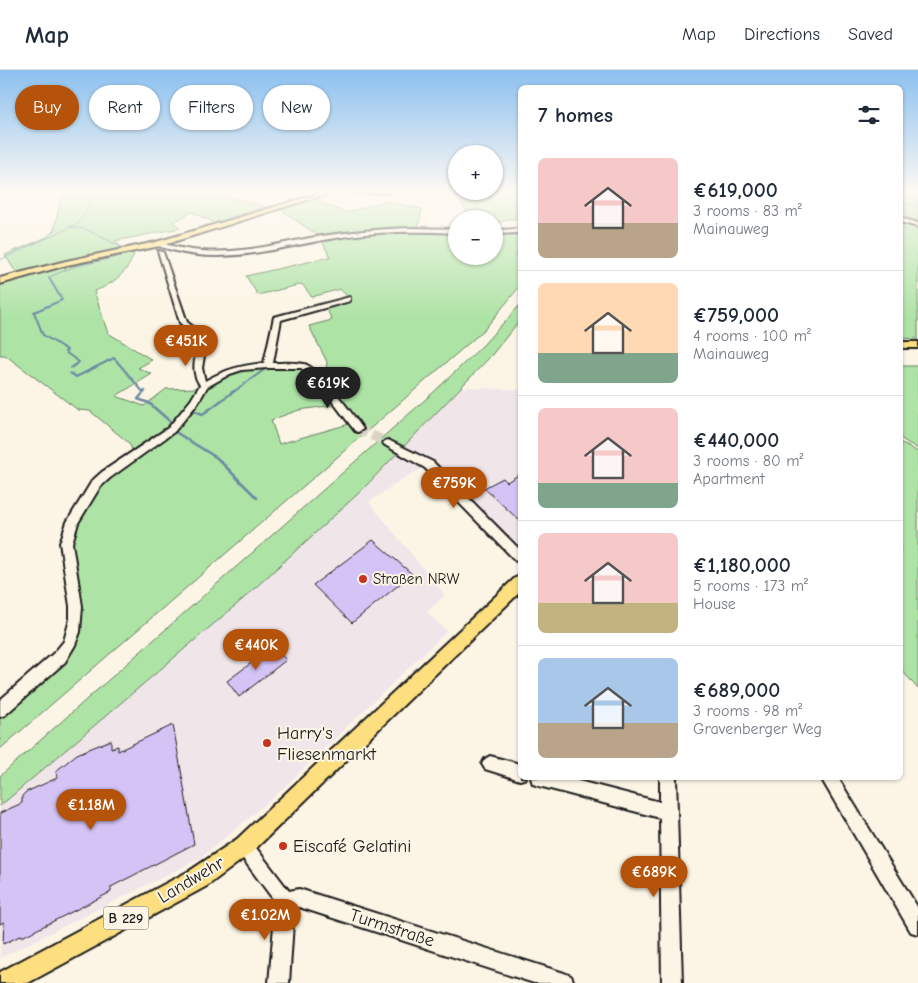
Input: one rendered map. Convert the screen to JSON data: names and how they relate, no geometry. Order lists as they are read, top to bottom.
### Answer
{
  "streets": {
    "main road": ["Landwehr", "B 229"],
    "street": ["Turmstraße"]
  },
  "crossings": [
    ["Landwehr", "B 229"]
  ],
  "places": ["Straßen NRW", "Harry's Fliesenmarkt", "Eiscafé Gelatini"],
  "page": {
    "header": "Map",
    "nav": ["Map", "Directions", "Saved"],
    "chip": [
      "Buy",
      "Rent",
      "Filters",
      "New"
    ],
    "heading": "7 homes",
    "map_buttons": ["+", "−"],
    "list": [
      {
        "name": "€619,000",
        "note": "3 rooms · 83 m² · Mainauweg"
      },
      {
        "name": "€759,000",
        "note": "4 rooms · 100 m² · Mainauweg"
      },
      {
        "name": "€440,000",
        "note": "3 rooms · 80 m² · Apartment"
      },
      {
        "name": "€1,180,000",
        "note": "5 rooms · 173 m² · House"
      },
      {
        "name": "€689,000",
        "note": "3 rooms · 98 m² · Gravenberger Weg"
      }
    ],
    "price": [
      "€451K",
      "€619K",
      "€759K",
      "€440K",
      "€1.18M",
      "€689K",
      "€1.02M"
    ]
  }
}
